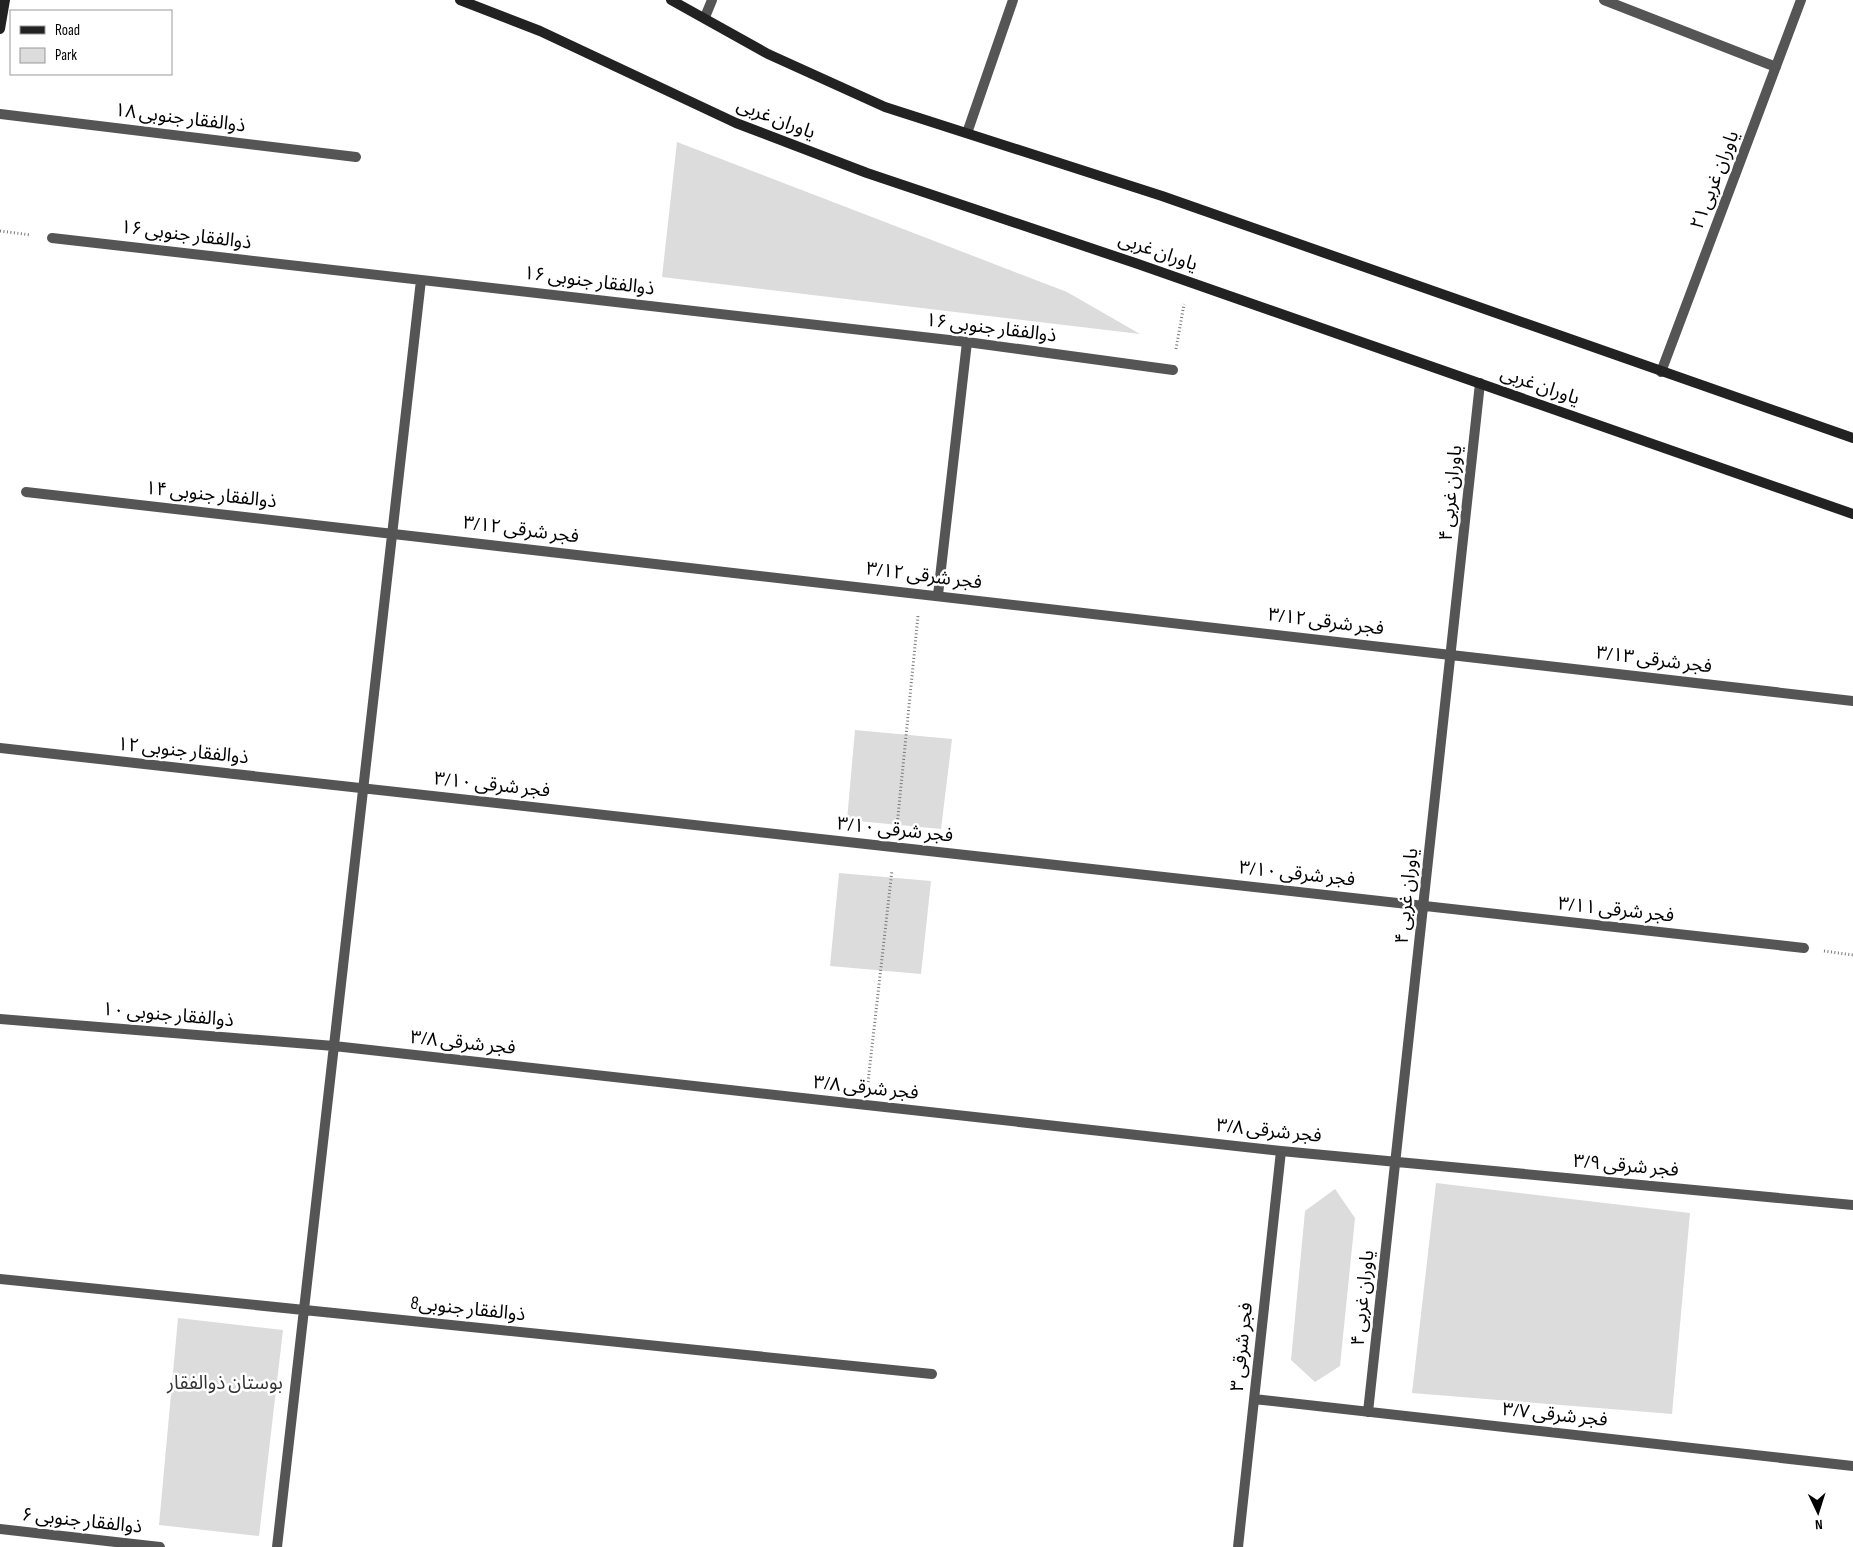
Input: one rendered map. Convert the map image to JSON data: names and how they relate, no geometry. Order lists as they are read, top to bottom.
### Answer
{
  "streets": {
    "main road": ["یاوران غربی"],
    "street": [
      "۱۸ ذوالفقار جنوبی",
      "یاوران غربی۲۱",
      "۱۶ ذوالفقار جنوبی",
      "۴ یاوران غربی",
      "۱۴ ذوالفقار جنوبی",
      "۳/۱۲ فجر شرقی",
      "۳/۱۳ فجر شرقی",
      "۱۲ ذوالفقار جنوبی",
      "۳/۱۰ فجر شرقی",
      "۳/۱۱ فجر شرقی",
      "۱۰ ذوالفقار جنوبی",
      "۳/۸ فجر شرقی",
      "۳/۹ فجر شرقی",
      "8ذوالفقار جنوبی",
      "۳ فجر شرقی",
      "۳/۷ فجر شرقی",
      "۶ ذوالفقار جنوبی"
    ]
  },
  "crossings": [
    ["یاوران غربی", "۴ یاوران غربی"],
    ["۴ یاوران غربی", "۳/۱۲ فجر شرقی"],
    ["۴ یاوران غربی", "۳/۱۳ فجر شرقی"],
    ["۴ یاوران غربی", "۳/۱۰ فجر شرقی"],
    ["۴ یاوران غربی", "۳/۱۱ فجر شرقی"],
    ["۴ یاوران غربی", "۳/۸ فجر شرقی"],
    ["۴ یاوران غربی", "۳/۹ فجر شرقی"],
    ["۴ یاوران غربی", "۳/۷ فجر شرقی"],
    ["۱۴ ذوالفقار جنوبی", "۳/۱۲ فجر شرقی"],
    ["۳/۱۲ فجر شرقی", "۳/۱۳ فجر شرقی"],
    ["۱۲ ذوالفقار جنوبی", "۳/۱۰ فجر شرقی"],
    ["۳/۱۰ فجر شرقی", "۳/۱۱ فجر شرقی"],
    ["۱۰ ذوالفقار جنوبی", "۳/۸ فجر شرقی"],
    ["۳/۸ فجر شرقی", "۳/۹ فجر شرقی"],
    ["۳/۸ فجر شرقی", "۳ فجر شرقی"],
    ["۳ فجر شرقی", "۳/۷ فجر شرقی"]
  ],
  "parks": ["بوستان ذوالفقار"],
  "legend": ["Road", "Park"],
  "north": "bottom"
}
